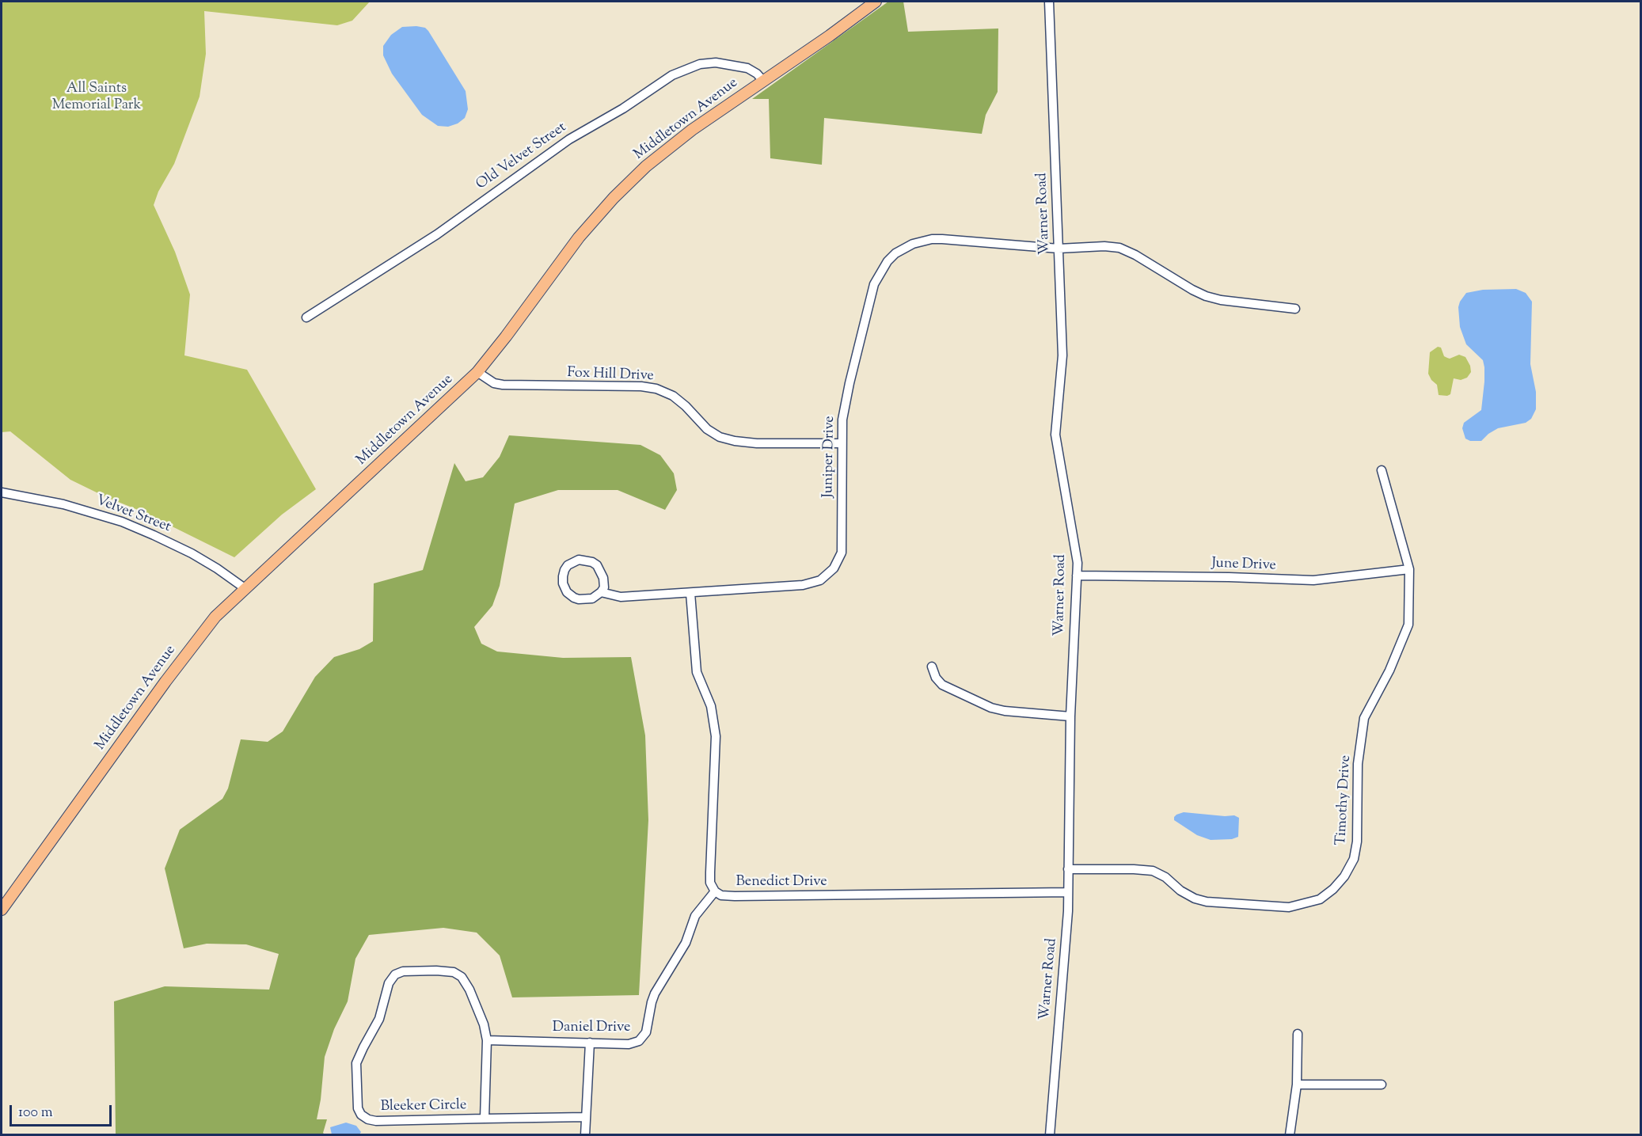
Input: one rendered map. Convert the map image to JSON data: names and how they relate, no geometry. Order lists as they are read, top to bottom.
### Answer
{
  "streets": {
    "main road": ["Middletown Avenue"],
    "street": [
      "Old Velvet Street",
      "Warner Road",
      "Fox Hill Drive",
      "Juniper Drive",
      "Velvet Street",
      "June Drive",
      "Timothy Drive",
      "Benedict Drive",
      "Daniel Drive",
      "Bleeker Circle"
    ]
  },
  "crossings": [
    ["Middletown Avenue", "Old Velvet Street"],
    ["Middletown Avenue", "Fox Hill Drive"],
    ["Middletown Avenue", "Velvet Street"],
    ["Warner Road", "Juniper Drive"],
    ["Warner Road", "June Drive"],
    ["Warner Road", "Timothy Drive"],
    ["Warner Road", "Benedict Drive"],
    ["Fox Hill Drive", "Juniper Drive"],
    ["Juniper Drive", "Benedict Drive"],
    ["June Drive", "Timothy Drive"],
    ["Benedict Drive", "Daniel Drive"],
    ["Daniel Drive", "Bleeker Circle"]
  ],
  "parks": ["All Saints Memorial Park"],
  "scale_bar": "100 m"
}
